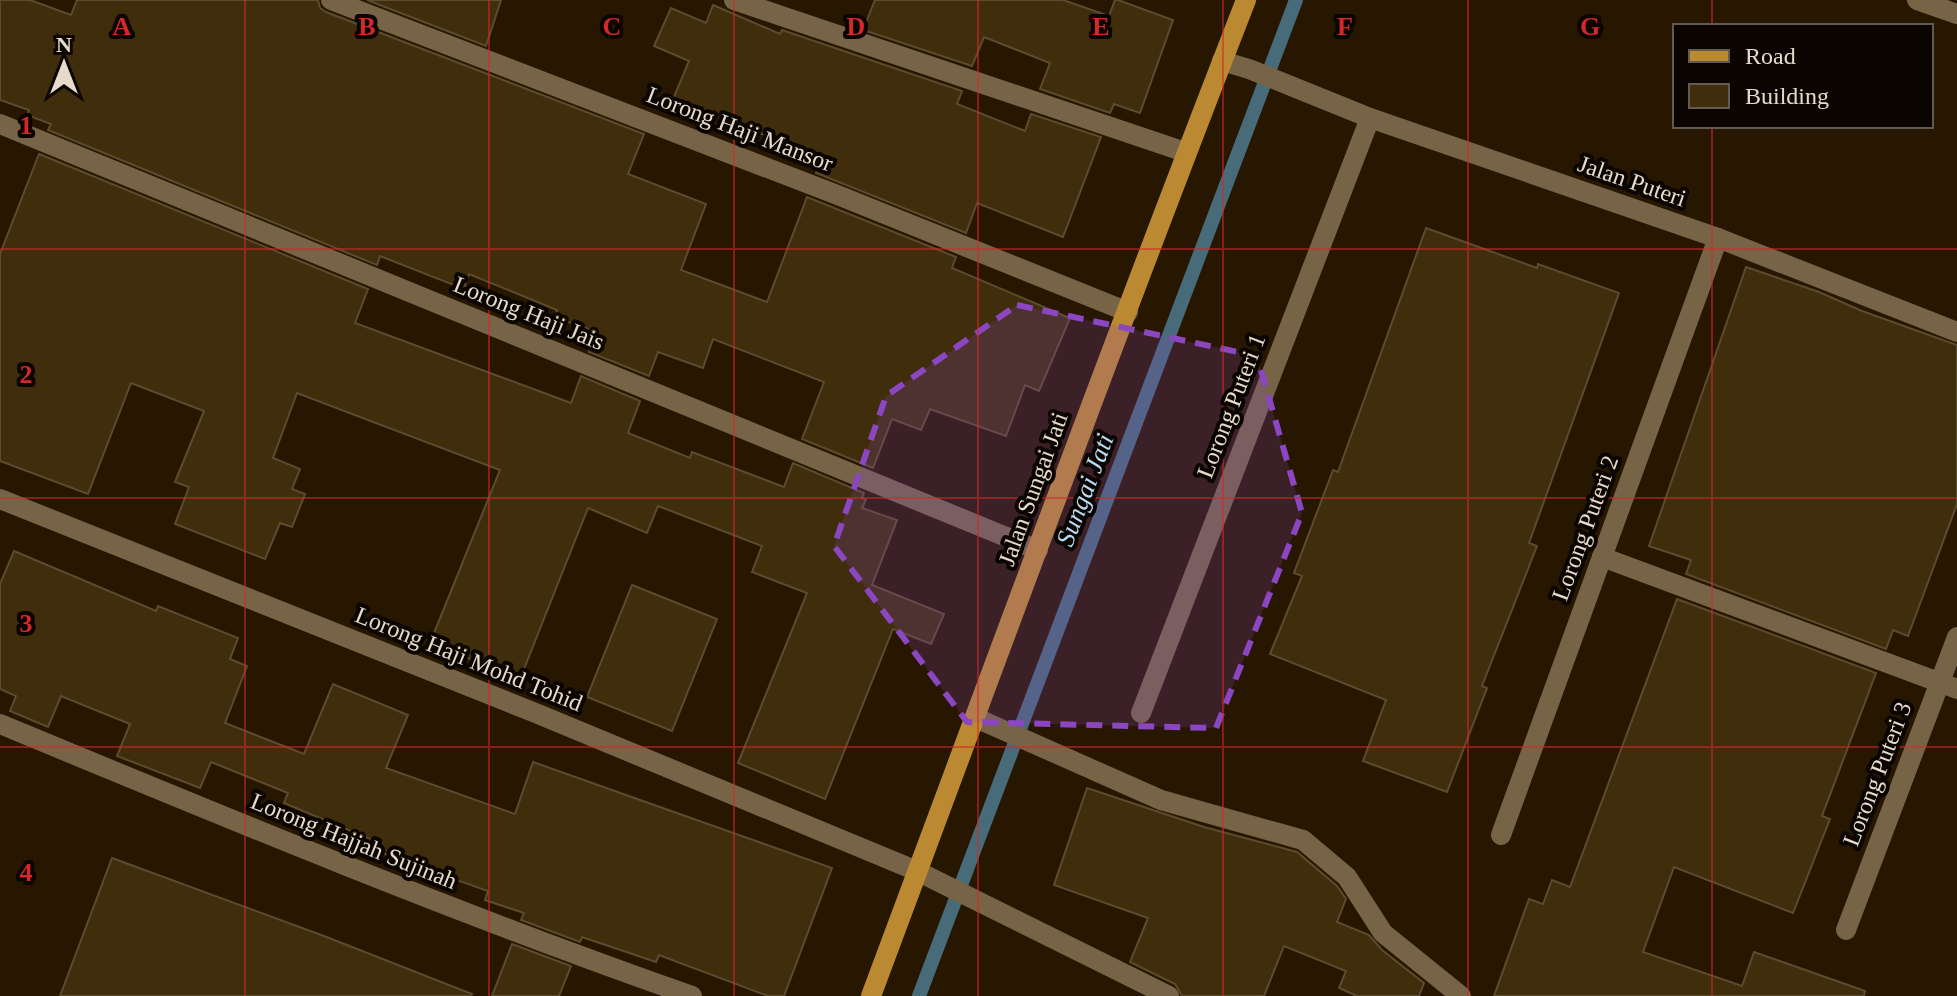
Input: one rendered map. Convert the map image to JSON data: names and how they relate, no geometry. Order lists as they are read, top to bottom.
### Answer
{
  "streets": {
    "main road": ["Jalan Sungai Jati"],
    "street": [
      "Lorong Haji Mansor",
      "Jalan Puteri",
      "Lorong Haji Jais",
      "Lorong Puteri 1",
      "Lorong Puteri 2",
      "Lorong Haji Mohd Tohid",
      "Lorong Puteri 3",
      "Lorong Hajjah Sujinah"
    ]
  },
  "crossings": [
    ["Lorong Haji Mansor", "Jalan Sungai Jati"],
    ["Jalan Puteri", "Lorong Puteri 1"],
    ["Jalan Puteri", "Jalan Sungai Jati"],
    ["Jalan Puteri", "Lorong Puteri 2"],
    ["Lorong Haji Jais", "Jalan Sungai Jati"],
    ["Jalan Sungai Jati", "Lorong Haji Mohd Tohid"]
  ],
  "water": ["Sungai Jati"],
  "legend": ["Road", "Building"],
  "north": "top",
  "grid": {
    "columns": [
      "A",
      "B",
      "C",
      "D",
      "E",
      "F",
      "G"
    ],
    "rows": [
      "1",
      "2",
      "3",
      "4"
    ]
  }
}
